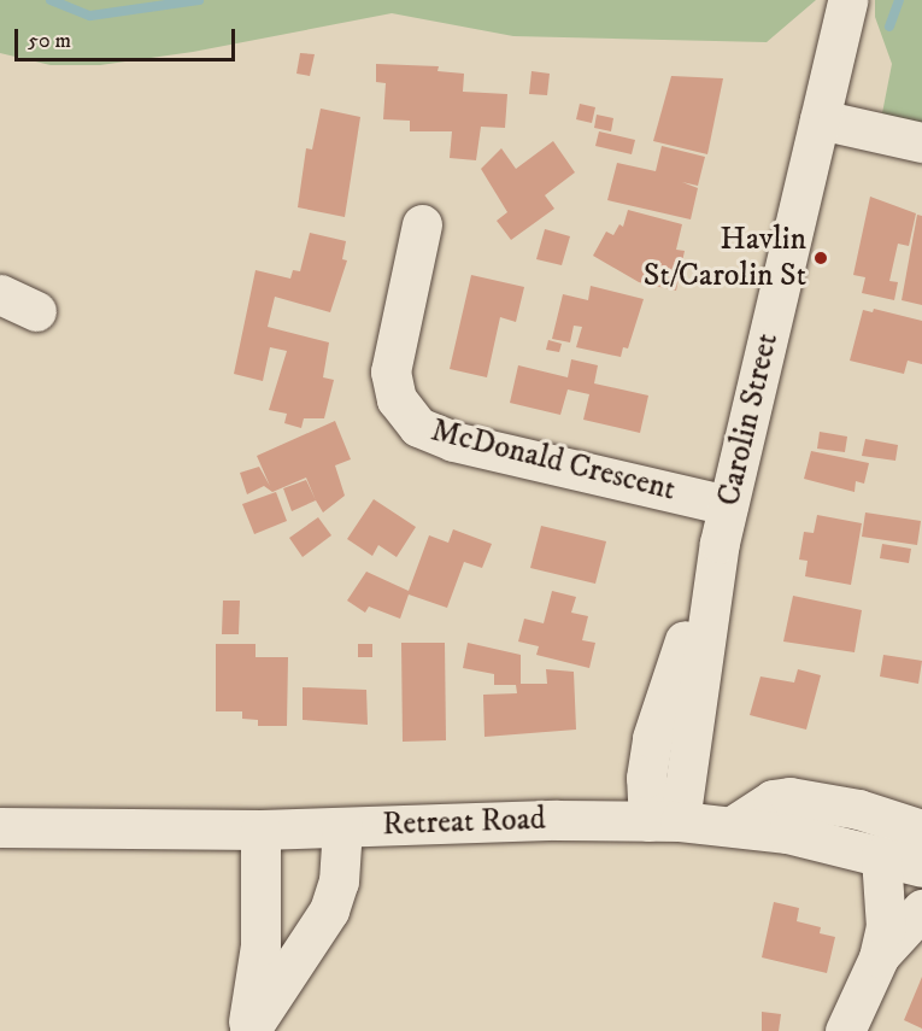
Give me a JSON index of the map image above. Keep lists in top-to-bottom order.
{
  "streets": {
    "street": ["Carolin Street", "McDonald Crescent", "Retreat Road"]
  },
  "crossings": [
    ["Carolin Street", "McDonald Crescent"],
    ["Carolin Street", "Retreat Road"]
  ],
  "places": ["Havlin St/Carolin St"],
  "scale_bar": "50 m"
}
